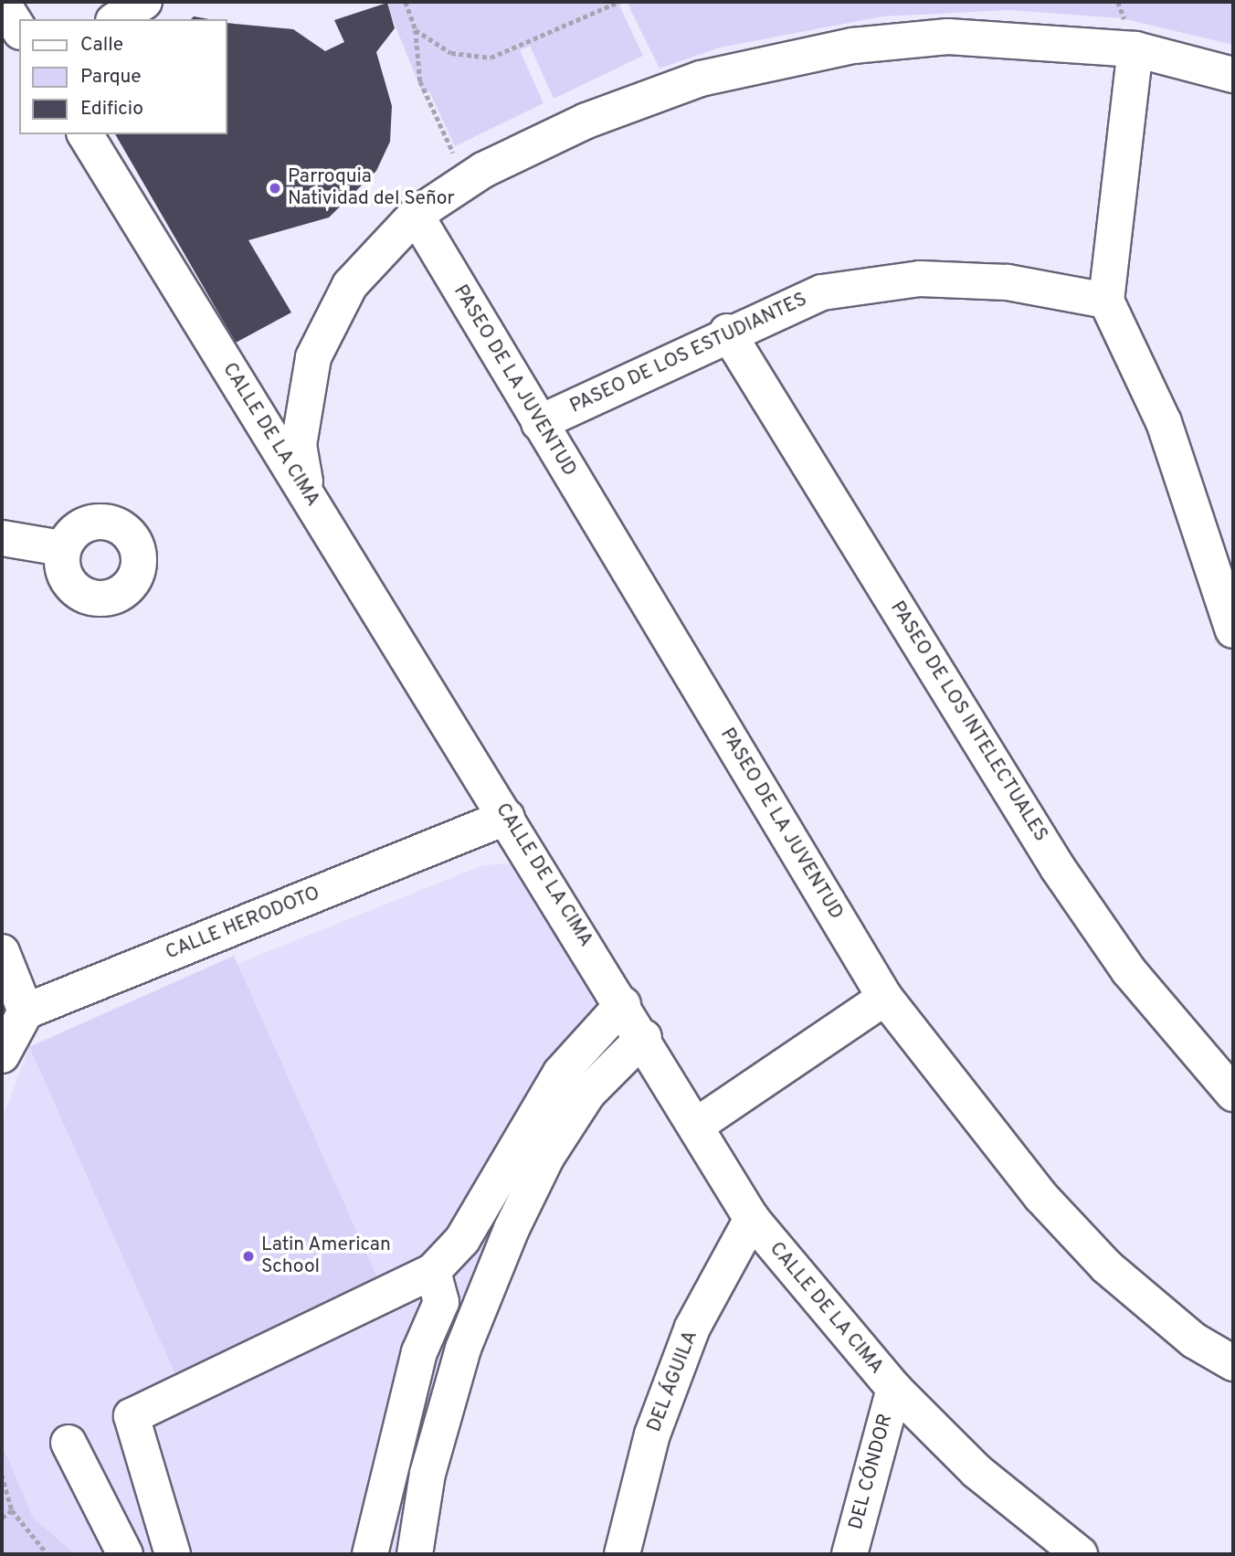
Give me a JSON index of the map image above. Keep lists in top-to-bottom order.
{
  "streets": {
    "street": [
      "PASEO DE LOS ESTUDIANTES",
      "PASEO DE LA JUVENTUD",
      "CALLE DE LA CIMA",
      "PASEO DE LOS INTELECTUALES",
      "CALLE HERODOTO",
      "DEL ÁGUILA",
      "DEL CÓNDOR"
    ]
  },
  "crossings": [
    ["PASEO DE LOS ESTUDIANTES", "PASEO DE LA JUVENTUD"],
    ["PASEO DE LOS ESTUDIANTES", "PASEO DE LOS INTELECTUALES"],
    ["CALLE DE LA CIMA", "CALLE HERODOTO"],
    ["CALLE DE LA CIMA", "DEL ÁGUILA"],
    ["CALLE DE LA CIMA", "DEL CÓNDOR"]
  ],
  "places": ["Parroquia Natividad del Señor", "Latin American School"],
  "legend": ["Calle", "Parque", "Edificio"]
}
